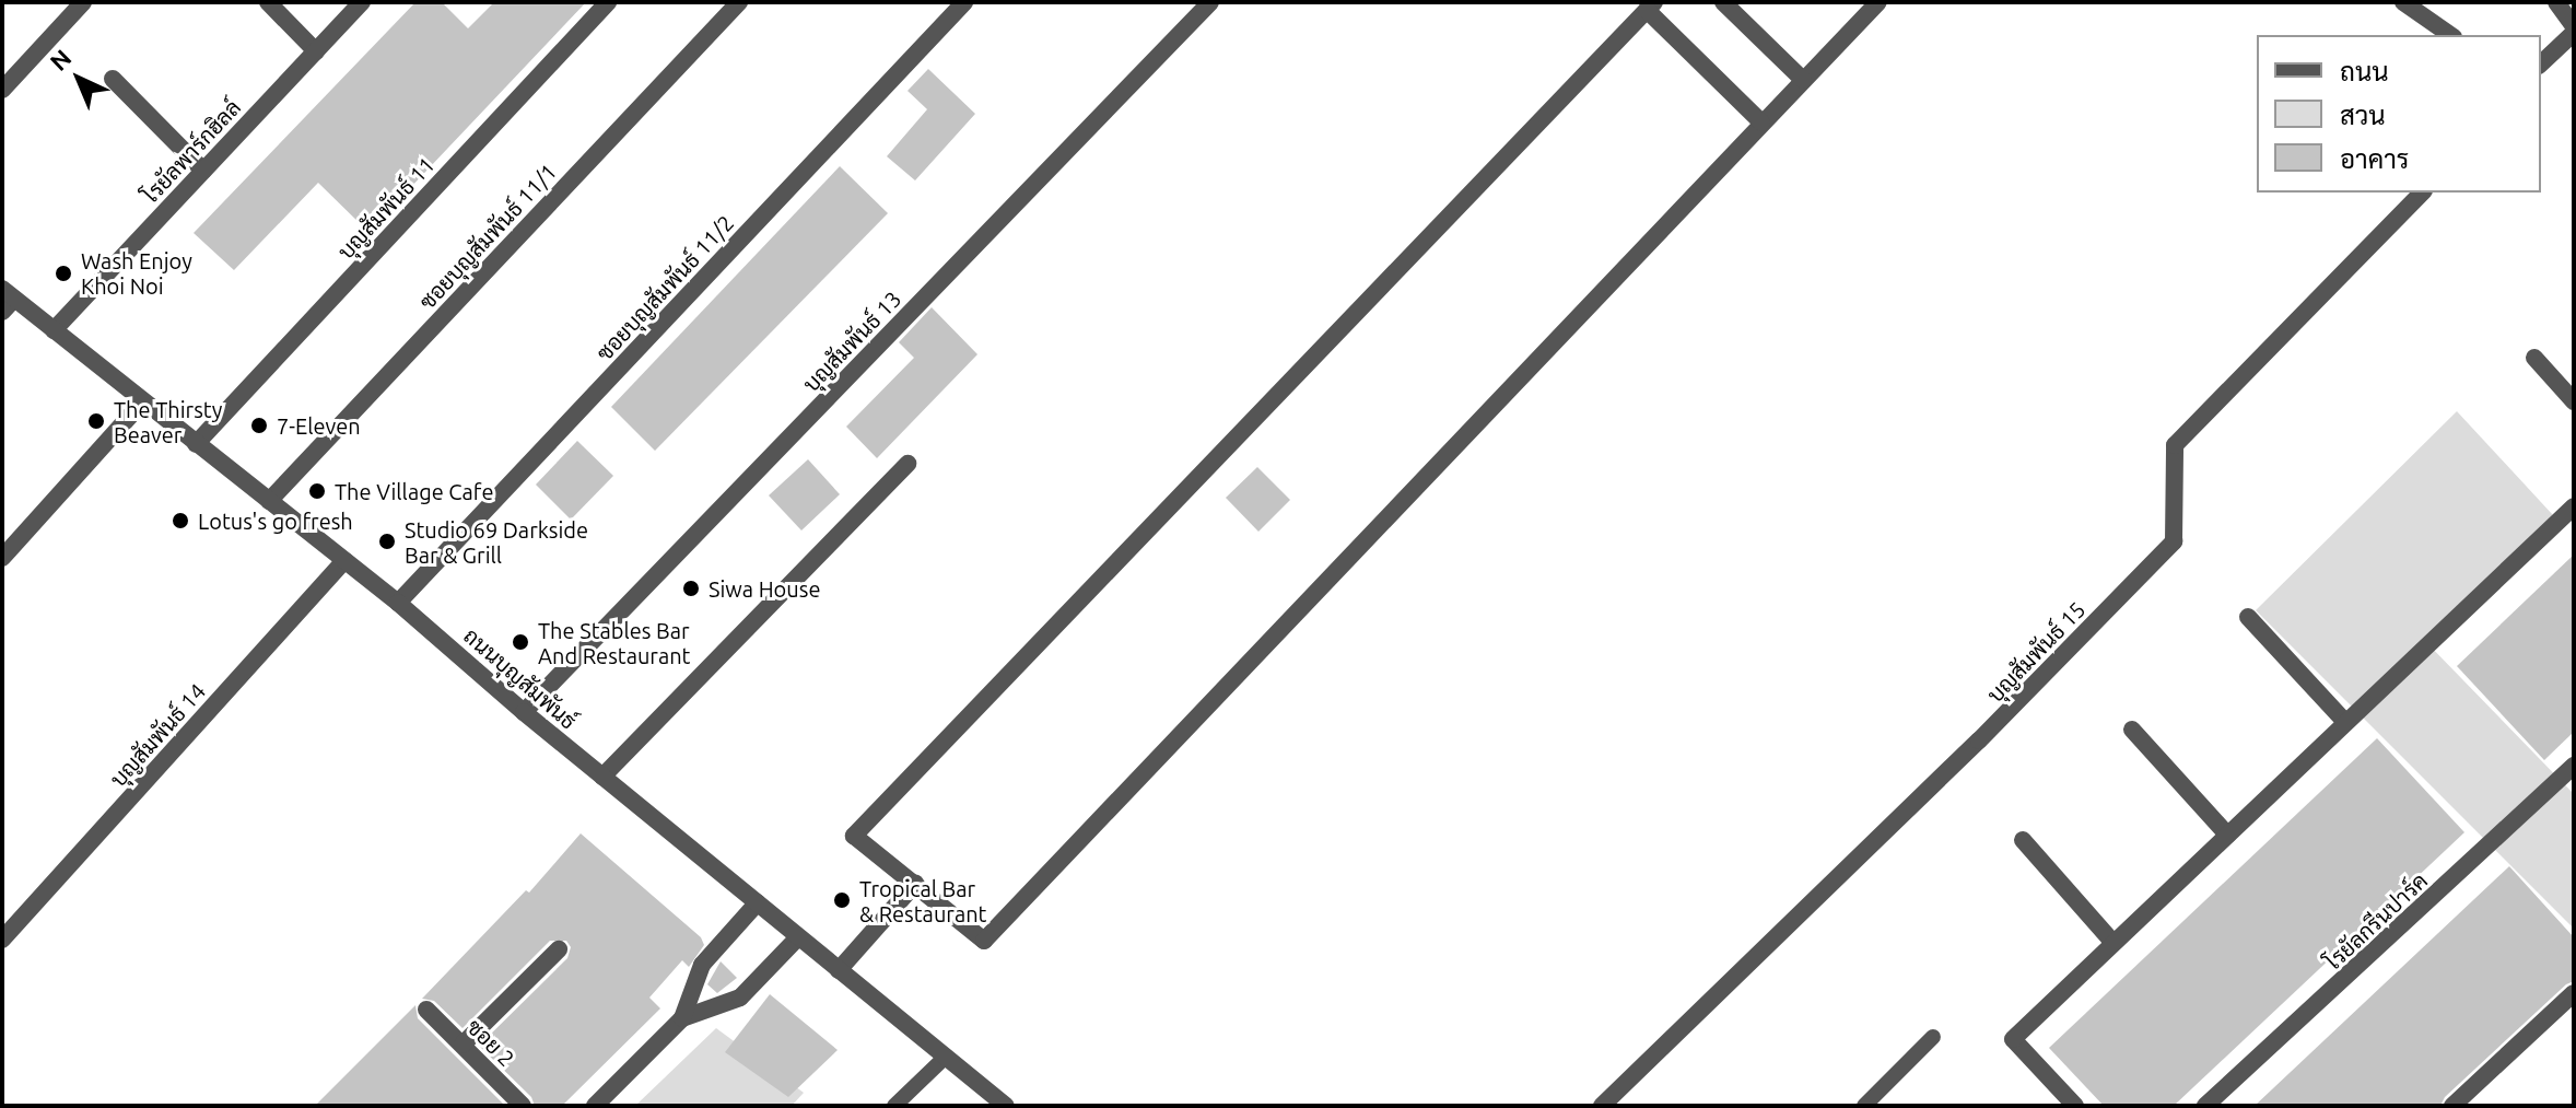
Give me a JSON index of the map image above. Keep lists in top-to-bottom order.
{
  "streets": {
    "street": [
      "โรยัลพาร์กฮิลล์",
      "บุญสัมพันธ์ 11",
      "ซอยบุญสัมพันธ์ 11/1",
      "ซอยบุญสัมพันธ์ 11/2",
      "บุญสัมพันธ์ 13",
      "บุญสัมพันธ์ 15",
      "ถนนบุญสัมพันธ์",
      "บุญสัมพันธ์ 14",
      "โรยัลกรีนปาร์ค",
      "ซอย 2"
    ]
  },
  "crossings": [
    ["โรยัลพาร์กฮิลล์", "ถนนบุญสัมพันธ์"],
    ["บุญสัมพันธ์ 11", "ถนนบุญสัมพันธ์"],
    ["ซอยบุญสัมพันธ์ 11/1", "ถนนบุญสัมพันธ์"],
    ["ซอยบุญสัมพันธ์ 11/2", "ถนนบุญสัมพันธ์"],
    ["บุญสัมพันธ์ 13", "ถนนบุญสัมพันธ์"],
    ["ถนนบุญสัมพันธ์", "บุญสัมพันธ์ 14"]
  ],
  "places": [
    "Wash Enjoy Khoi Noi",
    "The Thirsty Beaver",
    "7-Eleven",
    "The Village Cafe",
    "Lotus's go fresh",
    "Studio 69 Darkside Bar & Grill",
    "Siwa House",
    "The Stables Bar And Restaurant",
    "Tropical Bar & Restaurant"
  ],
  "legend": ["ถนน", "สวน", "อาคาร"],
  "north": "top left"
}
